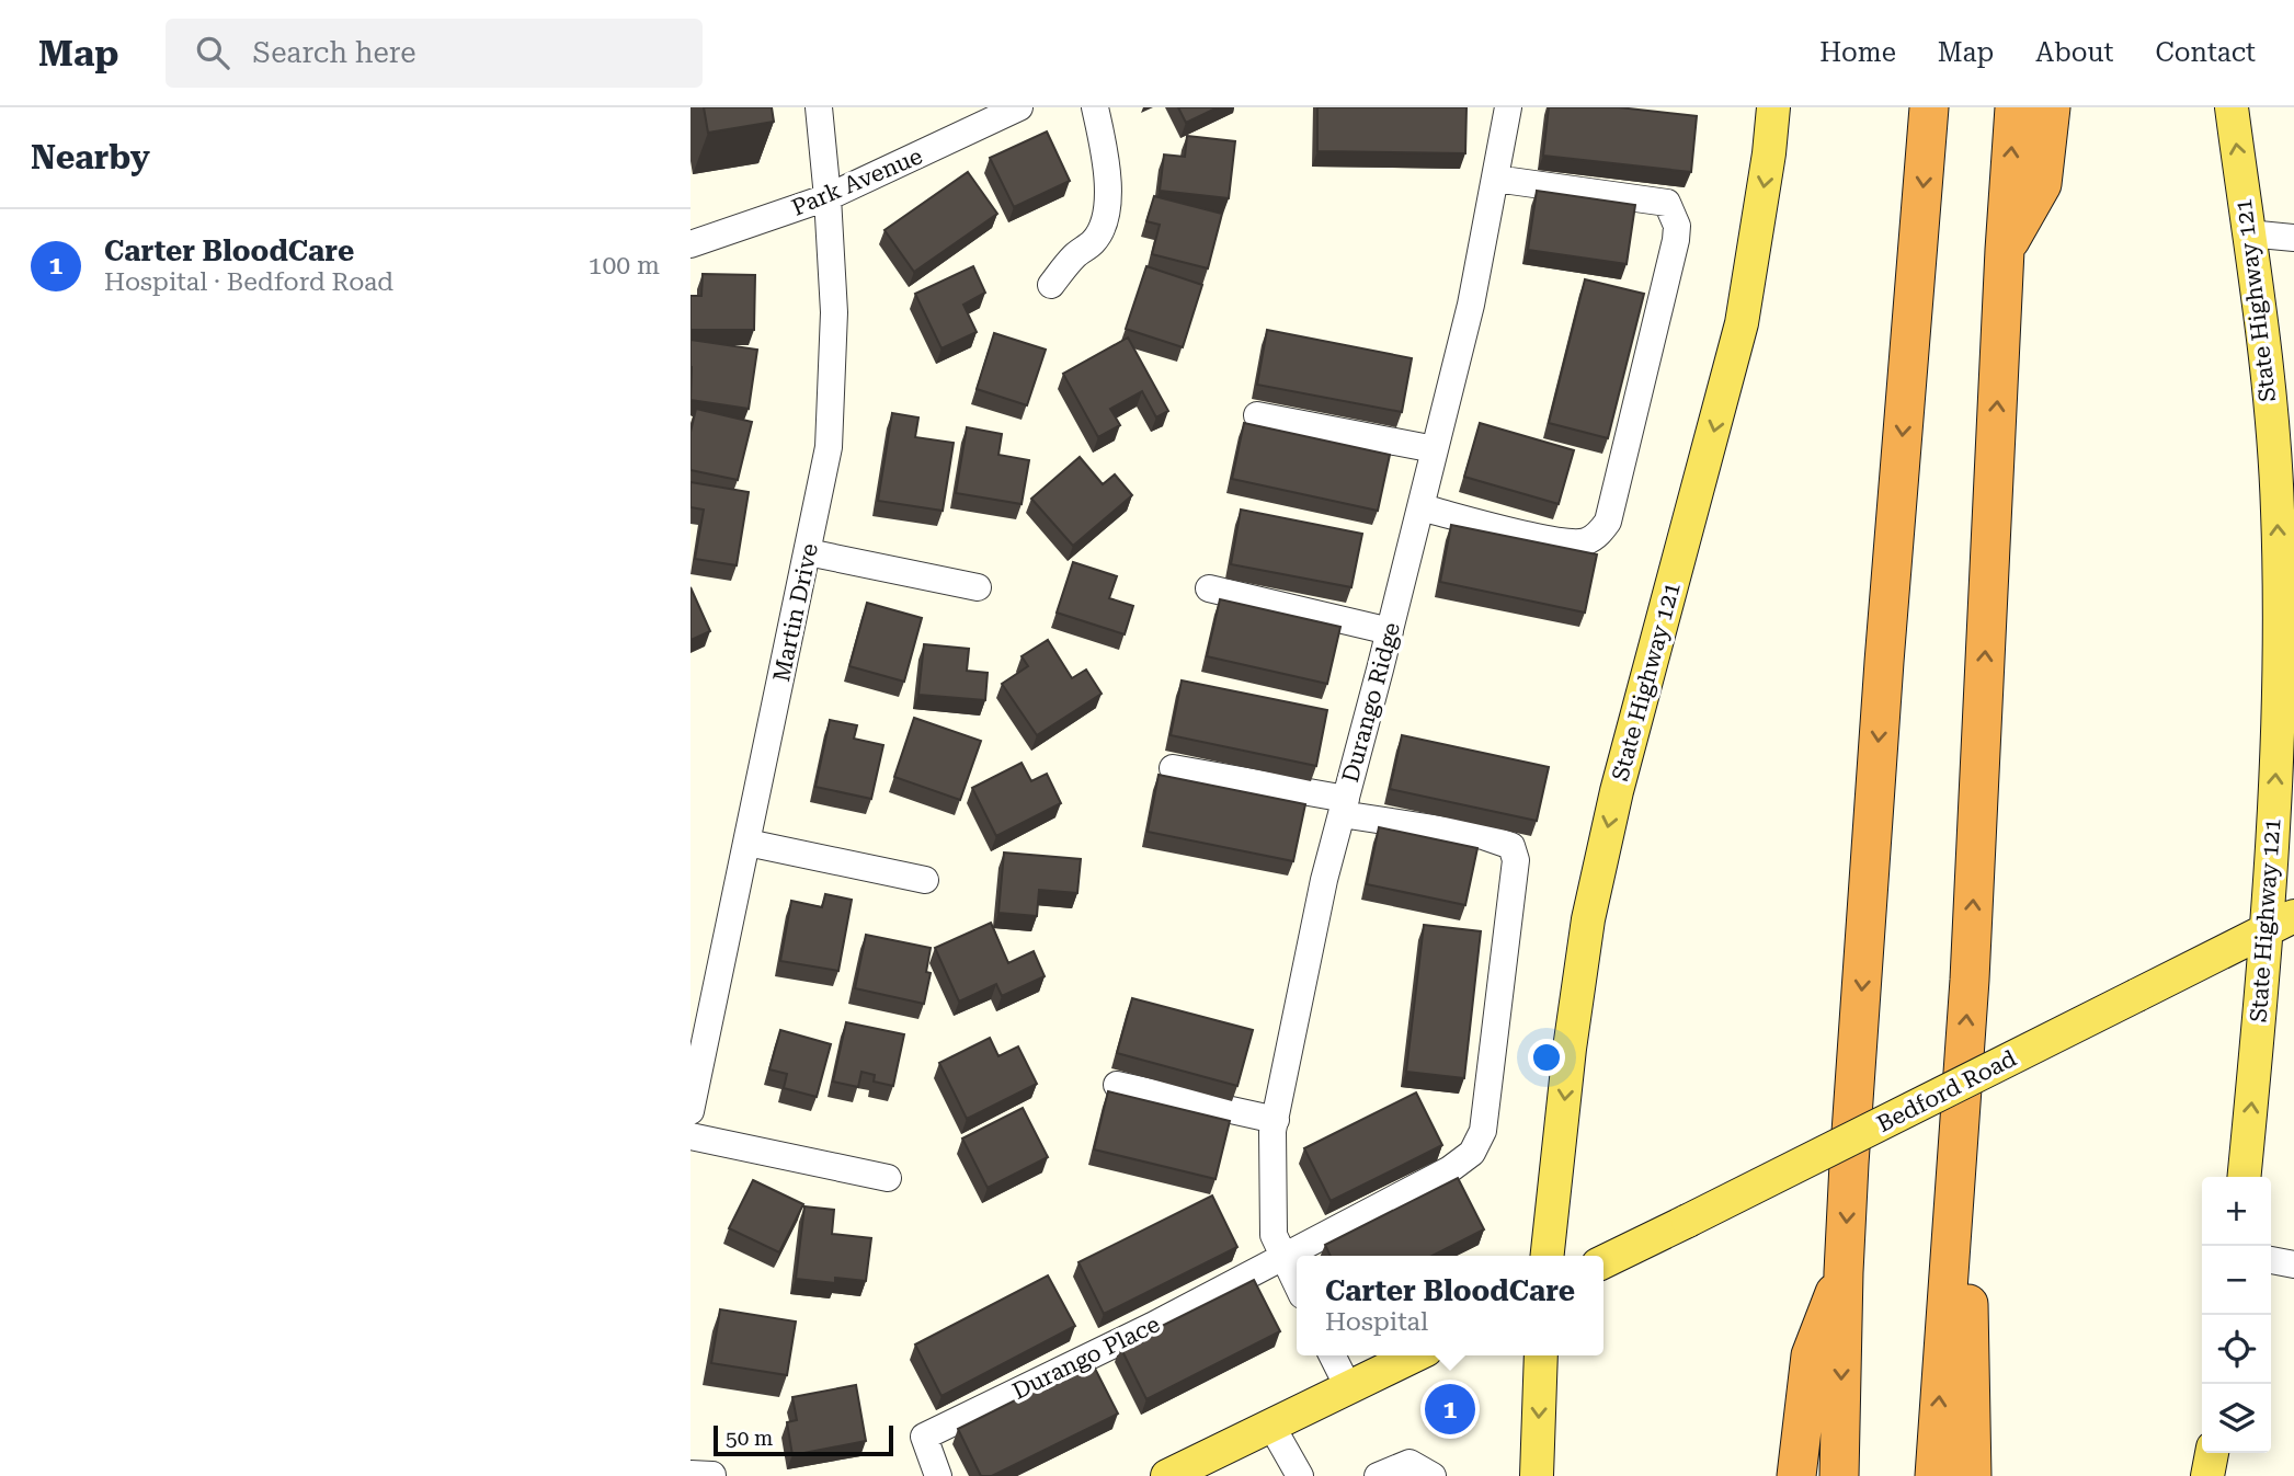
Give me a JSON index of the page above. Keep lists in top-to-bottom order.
{
  "streets": {
    "main road": ["State Highway 121", "Bedford Road"],
    "street": [
      "Park Avenue",
      "Martin Drive",
      "Durango Ridge",
      "Durango Place"
    ]
  },
  "crossings": [
    ["Park Avenue", "Martin Drive"],
    ["State Highway 121", "Bedford Road"],
    ["Durango Ridge", "Durango Place"]
  ],
  "scale_bar": "50 m",
  "page": {
    "header": "Map",
    "search": "Search here",
    "nav": [
      "Home",
      "Map",
      "About",
      "Contact"
    ],
    "heading": "Nearby",
    "list": [
      {
        "mark": "1",
        "name": "Carter BloodCare",
        "note": "Hospital · Bedford Road",
        "value": "100 m"
      }
    ],
    "map_buttons": ["+", "−"],
    "popup": ["Carter BloodCare", "Hospital"],
    "pins": "1",
    "scale": "50 m"
  }
}
